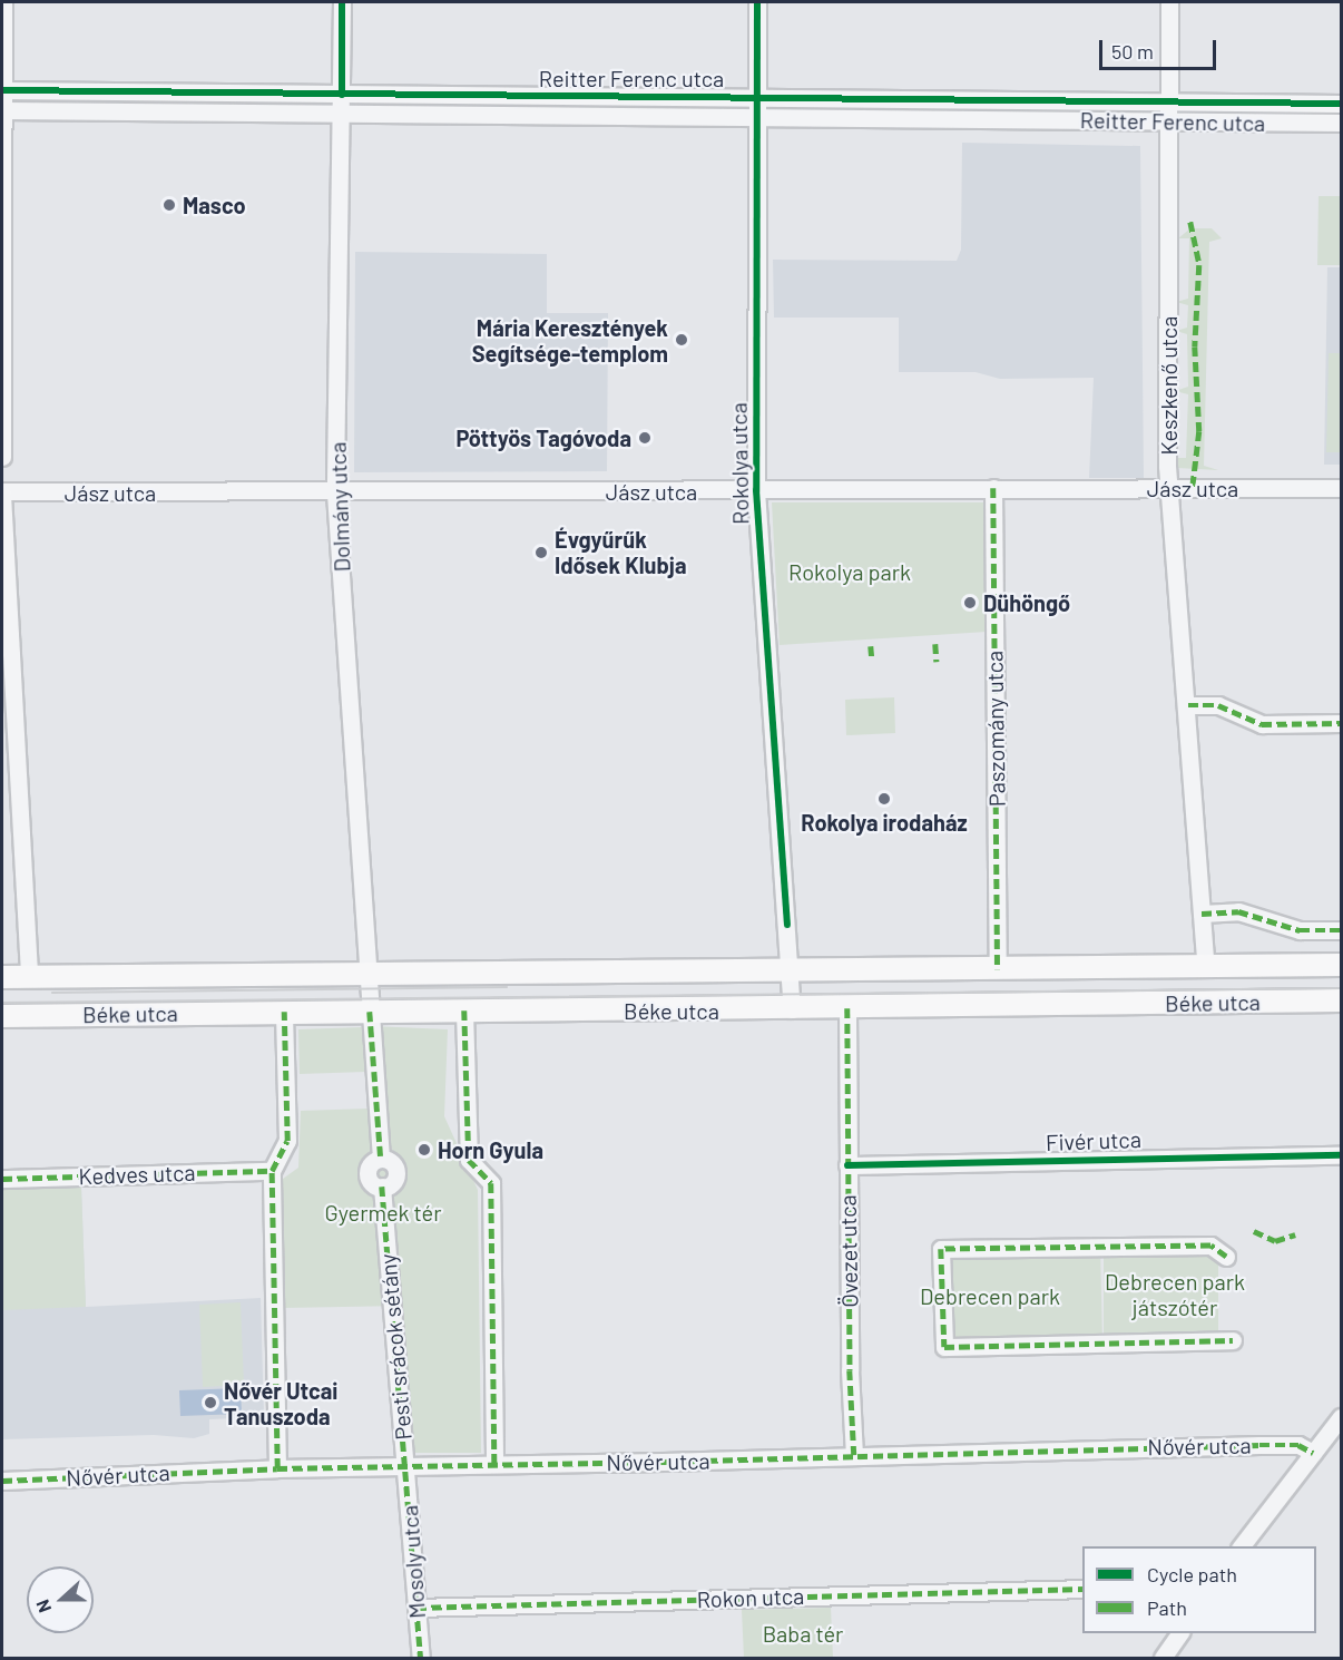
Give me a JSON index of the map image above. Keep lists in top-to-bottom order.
{
  "streets": {
    "main road": ["Béke utca"],
    "street": [
      "Reitter Ferenc utca",
      "Keszkenő utca",
      "Rokolya utca",
      "Jász utca",
      "Dolmány utca",
      "Paszomány utca",
      "Fivér utca",
      "Kedves utca",
      "Övezet utca",
      "Pesti srácok sétány",
      "Nővér utca",
      "Mosoly utca",
      "Rokon utca"
    ]
  },
  "crossings": [
    ["Reitter Ferenc utca", "Keszkenő utca"],
    ["Reitter Ferenc utca", "Rokolya utca"],
    ["Reitter Ferenc utca", "Dolmány utca"],
    ["Keszkenő utca", "Jász utca"],
    ["Keszkenő utca", "Béke utca"],
    ["Rokolya utca", "Jász utca"],
    ["Rokolya utca", "Béke utca"],
    ["Jász utca", "Dolmány utca"],
    ["Jász utca", "Paszomány utca"],
    ["Dolmány utca", "Béke utca"],
    ["Dolmány utca", "Pesti srácok sétány"],
    ["Paszomány utca", "Béke utca"],
    ["Béke utca", "Övezet utca"],
    ["Béke utca", "Pesti srácok sétány"],
    ["Fivér utca", "Övezet utca"],
    ["Övezet utca", "Nővér utca"],
    ["Pesti srácok sétány", "Nővér utca"],
    ["Pesti srácok sétány", "Mosoly utca"],
    ["Nővér utca", "Mosoly utca"],
    ["Mosoly utca", "Rokon utca"]
  ],
  "parks": [
    "Rokolya park",
    "Gyermek tér",
    "Debrecen park játszótér",
    "Debrecen park",
    "Baba tér"
  ],
  "places": [
    "Masco",
    "Mária Keresztények Segítsége-templom",
    "Pöttyös Tagóvoda",
    "Évgyűrűk Idősek Klubja",
    "Dühöngő",
    "Rokolya irodaház",
    "Horn Gyula",
    "Nővér Utcai Tanuszoda"
  ],
  "legend": ["Cycle path", "Path"],
  "scale_bar": "50 m",
  "north": "left"
}
